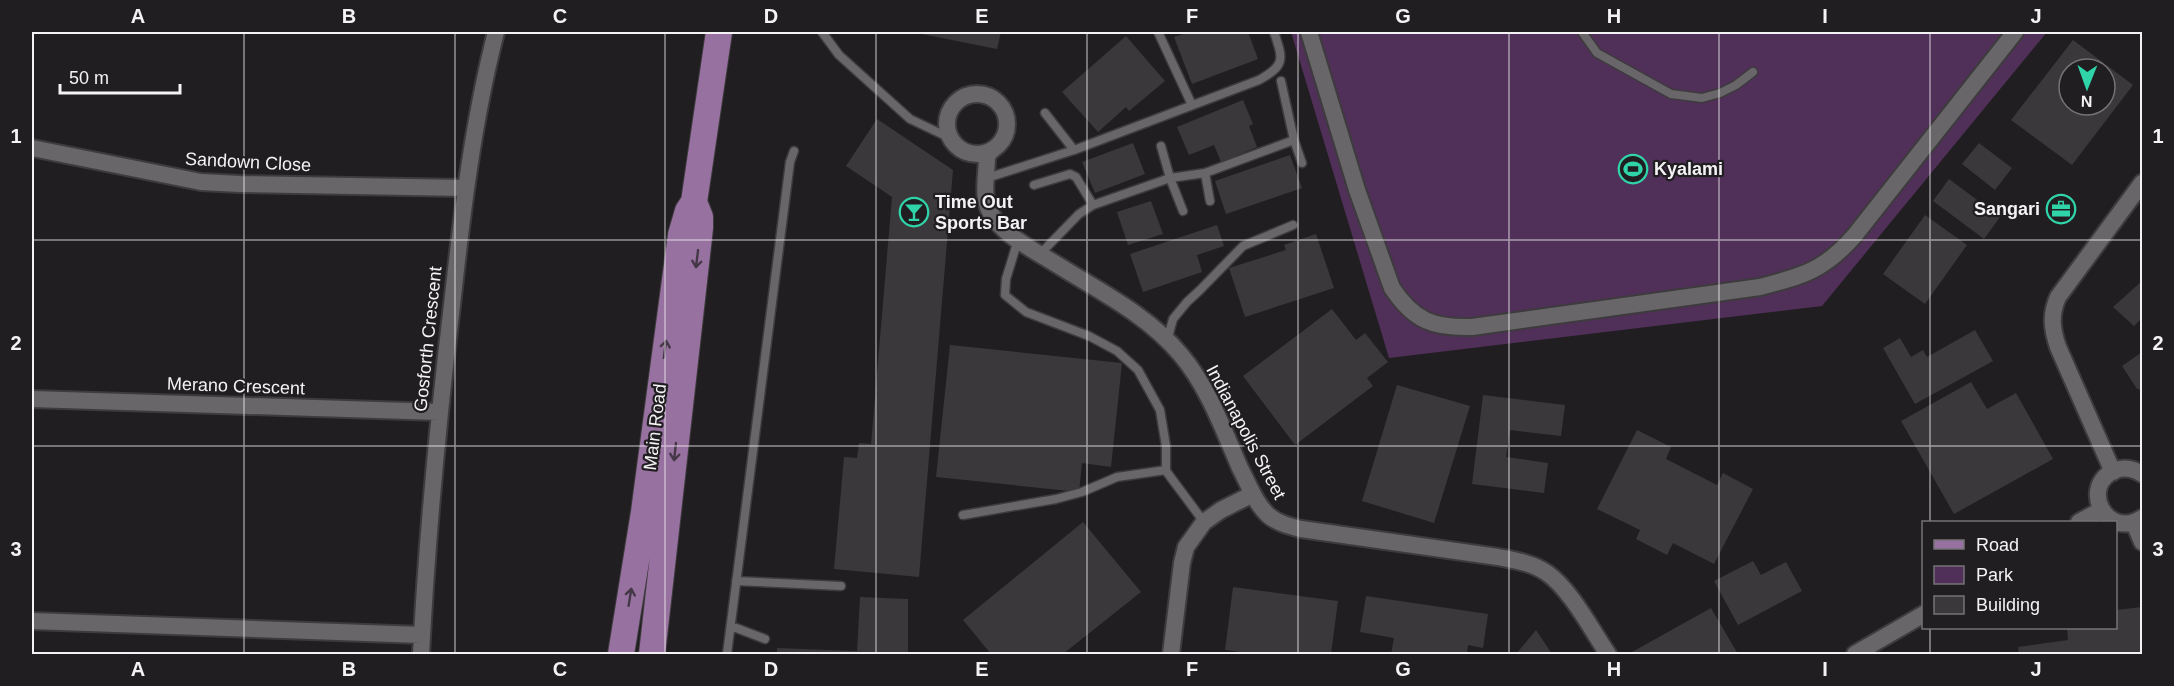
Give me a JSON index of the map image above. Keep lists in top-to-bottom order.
{
  "streets": {
    "main road": ["Main Road"],
    "street": [
      "Sandown Close",
      "Gosforth Crescent",
      "Merano Crescent",
      "Indianapolis Street"
    ]
  },
  "crossings": [
    ["Sandown Close", "Gosforth Crescent"],
    ["Gosforth Crescent", "Merano Crescent"]
  ],
  "places": {
    "sports": ["Kyalami"],
    "office": ["Sangari"],
    "bar": ["Time Out Sports Bar"]
  },
  "legend": ["Road", "Park", "Building"],
  "scale_bar": "50 m",
  "north": "bottom",
  "grid": {
    "columns": [
      "A",
      "B",
      "C",
      "D",
      "E",
      "F",
      "G",
      "H",
      "I",
      "J"
    ],
    "rows": ["1", "2", "3"]
  }
}
